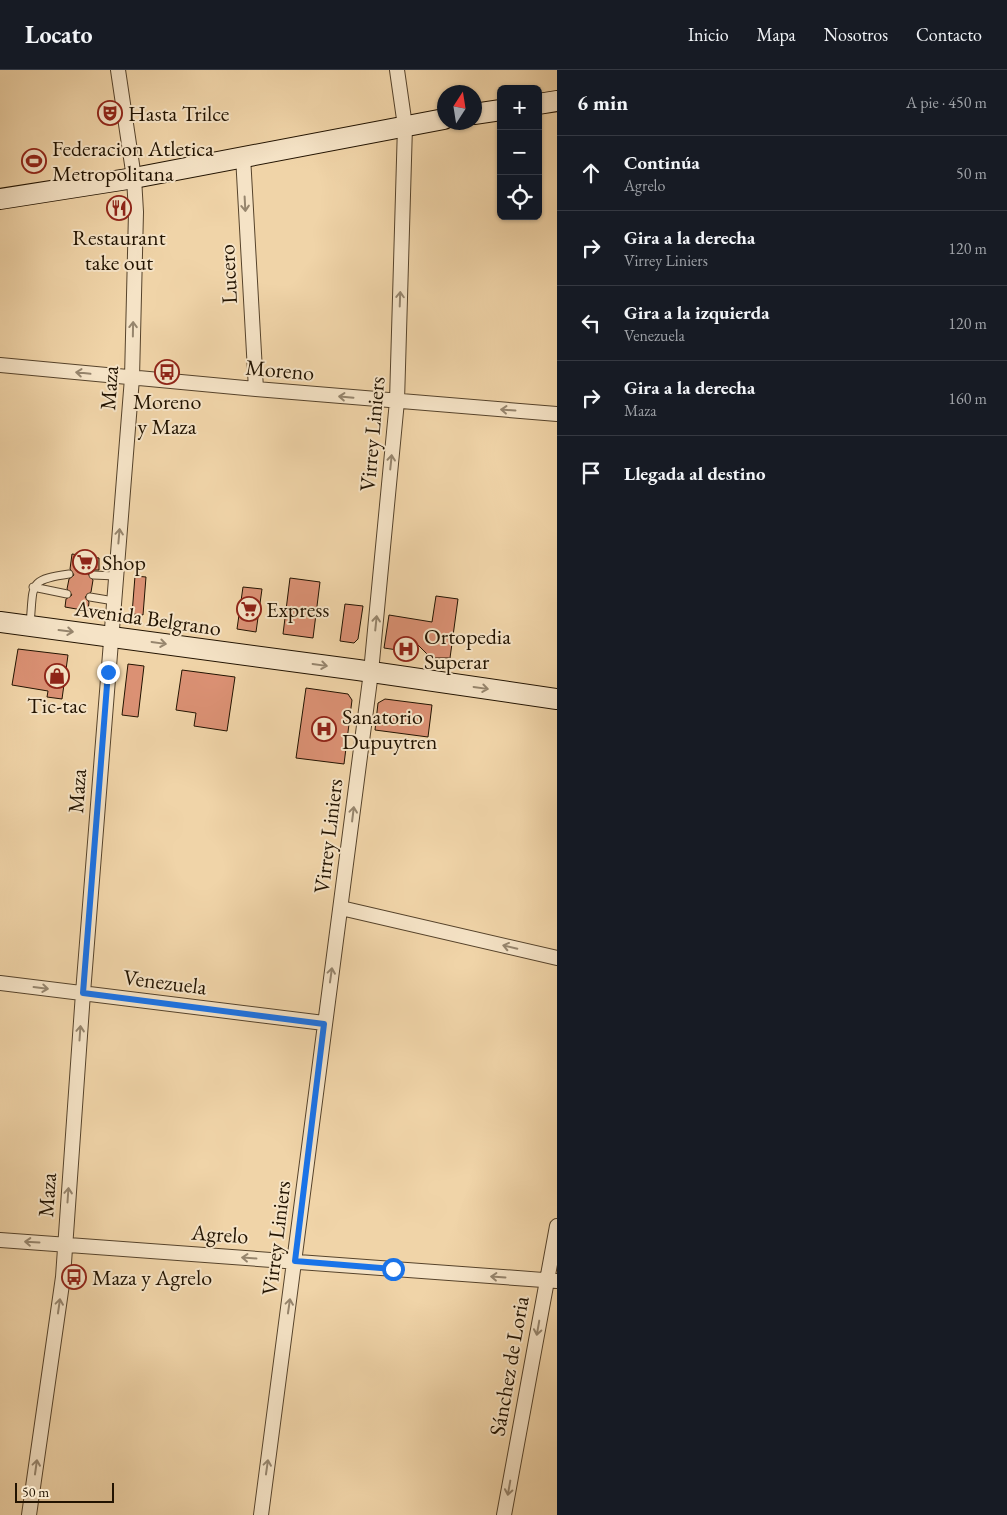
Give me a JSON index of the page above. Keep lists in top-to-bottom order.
{
  "streets": {
    "main road": ["Avenida Belgrano"],
    "street": [
      "Lucero",
      "Moreno",
      "Maza",
      "Virrey Liniers",
      "Venezuela",
      "Agrelo",
      "Sánchez de Loria"
    ]
  },
  "crossings": [
    ["Lucero", "Moreno"],
    ["Moreno", "Maza"],
    ["Moreno", "Virrey Liniers"],
    ["Maza", "Avenida Belgrano"],
    ["Maza", "Venezuela"],
    ["Maza", "Agrelo"],
    ["Virrey Liniers", "Avenida Belgrano"],
    ["Virrey Liniers", "Venezuela"],
    ["Virrey Liniers", "Agrelo"],
    ["Agrelo", "Sánchez de Loria"]
  ],
  "one_way": [
    "Lucero",
    "Moreno",
    "Maza",
    "Virrey Liniers",
    "Avenida Belgrano",
    "Agrelo",
    "Sánchez de Loria"
  ],
  "places": {
    "theatre": ["Hasta Trilce"],
    "sports": ["Federacion Atletica Metropolitana"],
    "restaurant": ["Restaurant take out"],
    "bus stop": ["Moreno y Maza", "Maza y Agrelo"],
    "supermarket": ["Shop", "Express"],
    "hospital": ["Ortopedia Superar", "Sanatorio Dupuytren"],
    "shop": ["Tic-tac"]
  },
  "scale_bar": "50 m",
  "north": "top",
  "page": {
    "header": "Locato",
    "nav": [
      "Inicio",
      "Mapa",
      "Nosotros",
      "Contacto"
    ],
    "heading": ["6 min", "A pie · 450 m"],
    "map_buttons": ["+", "−"],
    "list": [
      ["Continúa", "Agrelo", "50 m"],
      ["Gira a la derecha", "Virrey Liniers", "120 m"],
      ["Gira a la izquierda", "Venezuela", "120 m"],
      ["Gira a la derecha", "Maza", "160 m"],
      "Llegada al destino"
    ],
    "scale": "50 m"
  }
}
